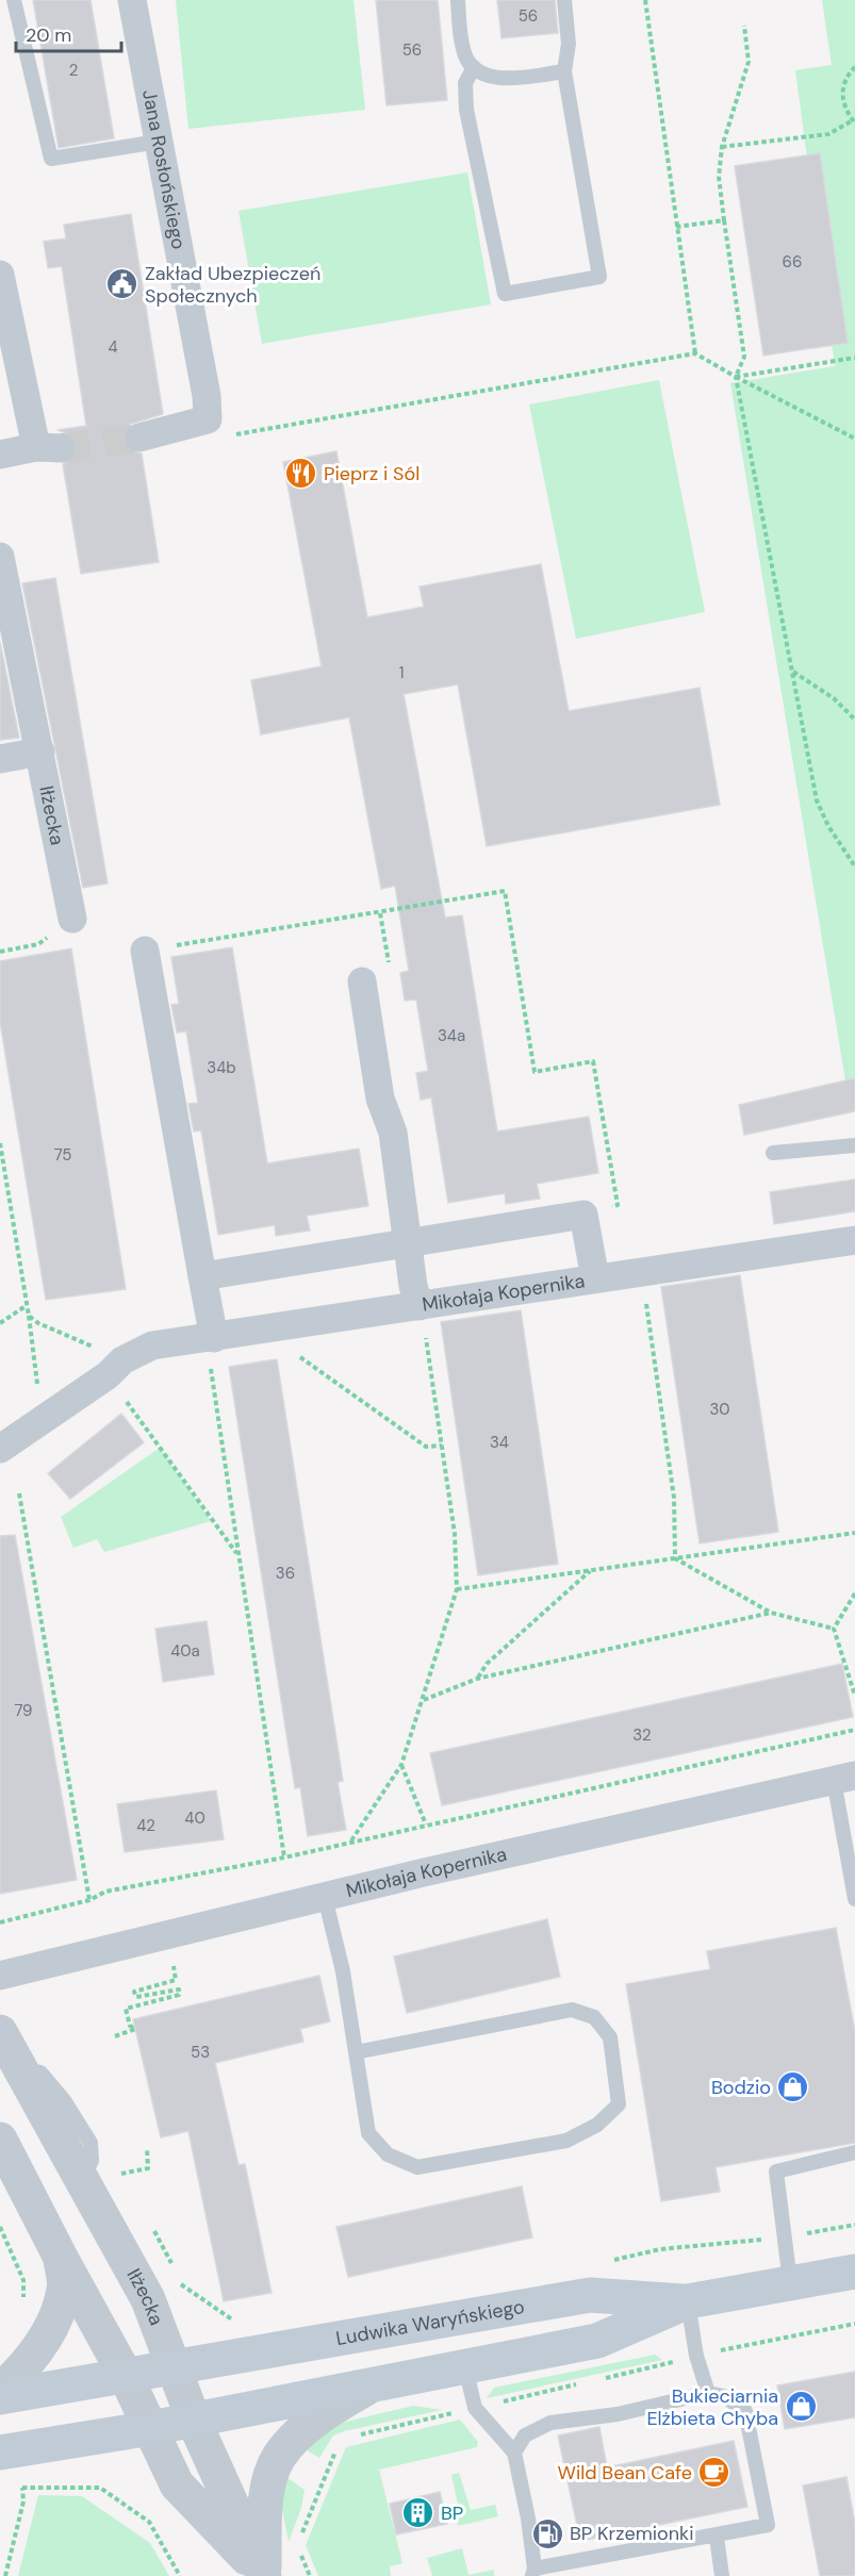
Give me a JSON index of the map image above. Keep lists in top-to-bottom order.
{
  "streets": {
    "main road": ["Ludwika Waryńskiego"],
    "street": ["Jana Rosłońskiego", "Iłżecka", "Mikołaja Kopernika"]
  },
  "crossings": [
    ["Iłżecka", "Ludwika Waryńskiego"]
  ],
  "places": {
    "public building": ["Zakład Ubezpieczeń Społecznych"],
    "restaurant": ["Pieprz i Sól"],
    "shop": ["Bodzio", "Bukieciarnia Elżbieta Chyba"],
    "cafe": ["Wild Bean Cafe"],
    "building": ["BP"],
    "fuel station": ["BP Krzemionki"]
  },
  "house_numbers": [
    "56",
    "56",
    "2",
    "66",
    "4",
    "1",
    "34a",
    "34b",
    "75",
    "30",
    "34",
    "36",
    "40a",
    "79",
    "32",
    "40",
    "42",
    "53"
  ],
  "scale_bar": "20 m"
}
